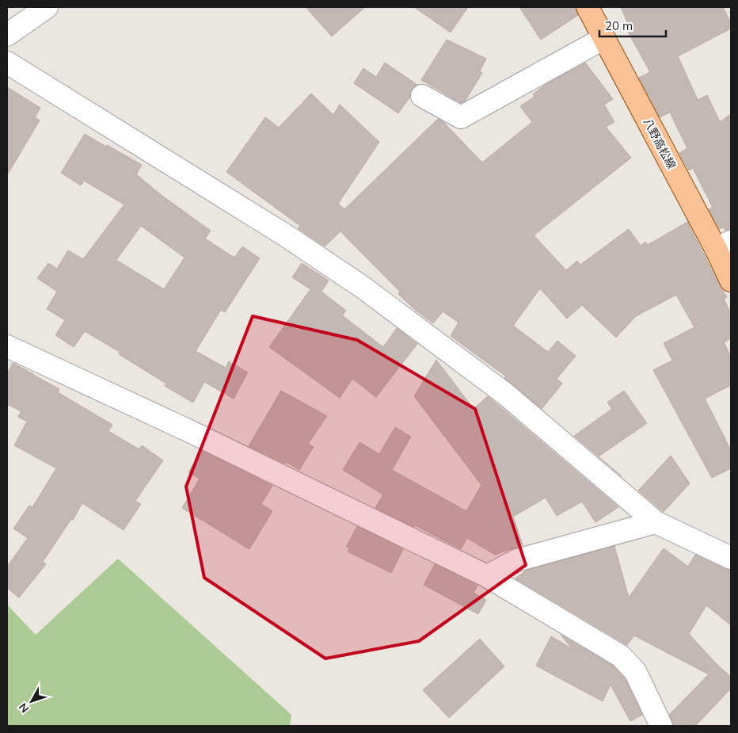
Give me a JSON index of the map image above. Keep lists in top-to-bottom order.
{
  "streets": {
    "main road": ["八野高松線"]
  },
  "scale_bar": "20 m",
  "north": "bottom left"
}
